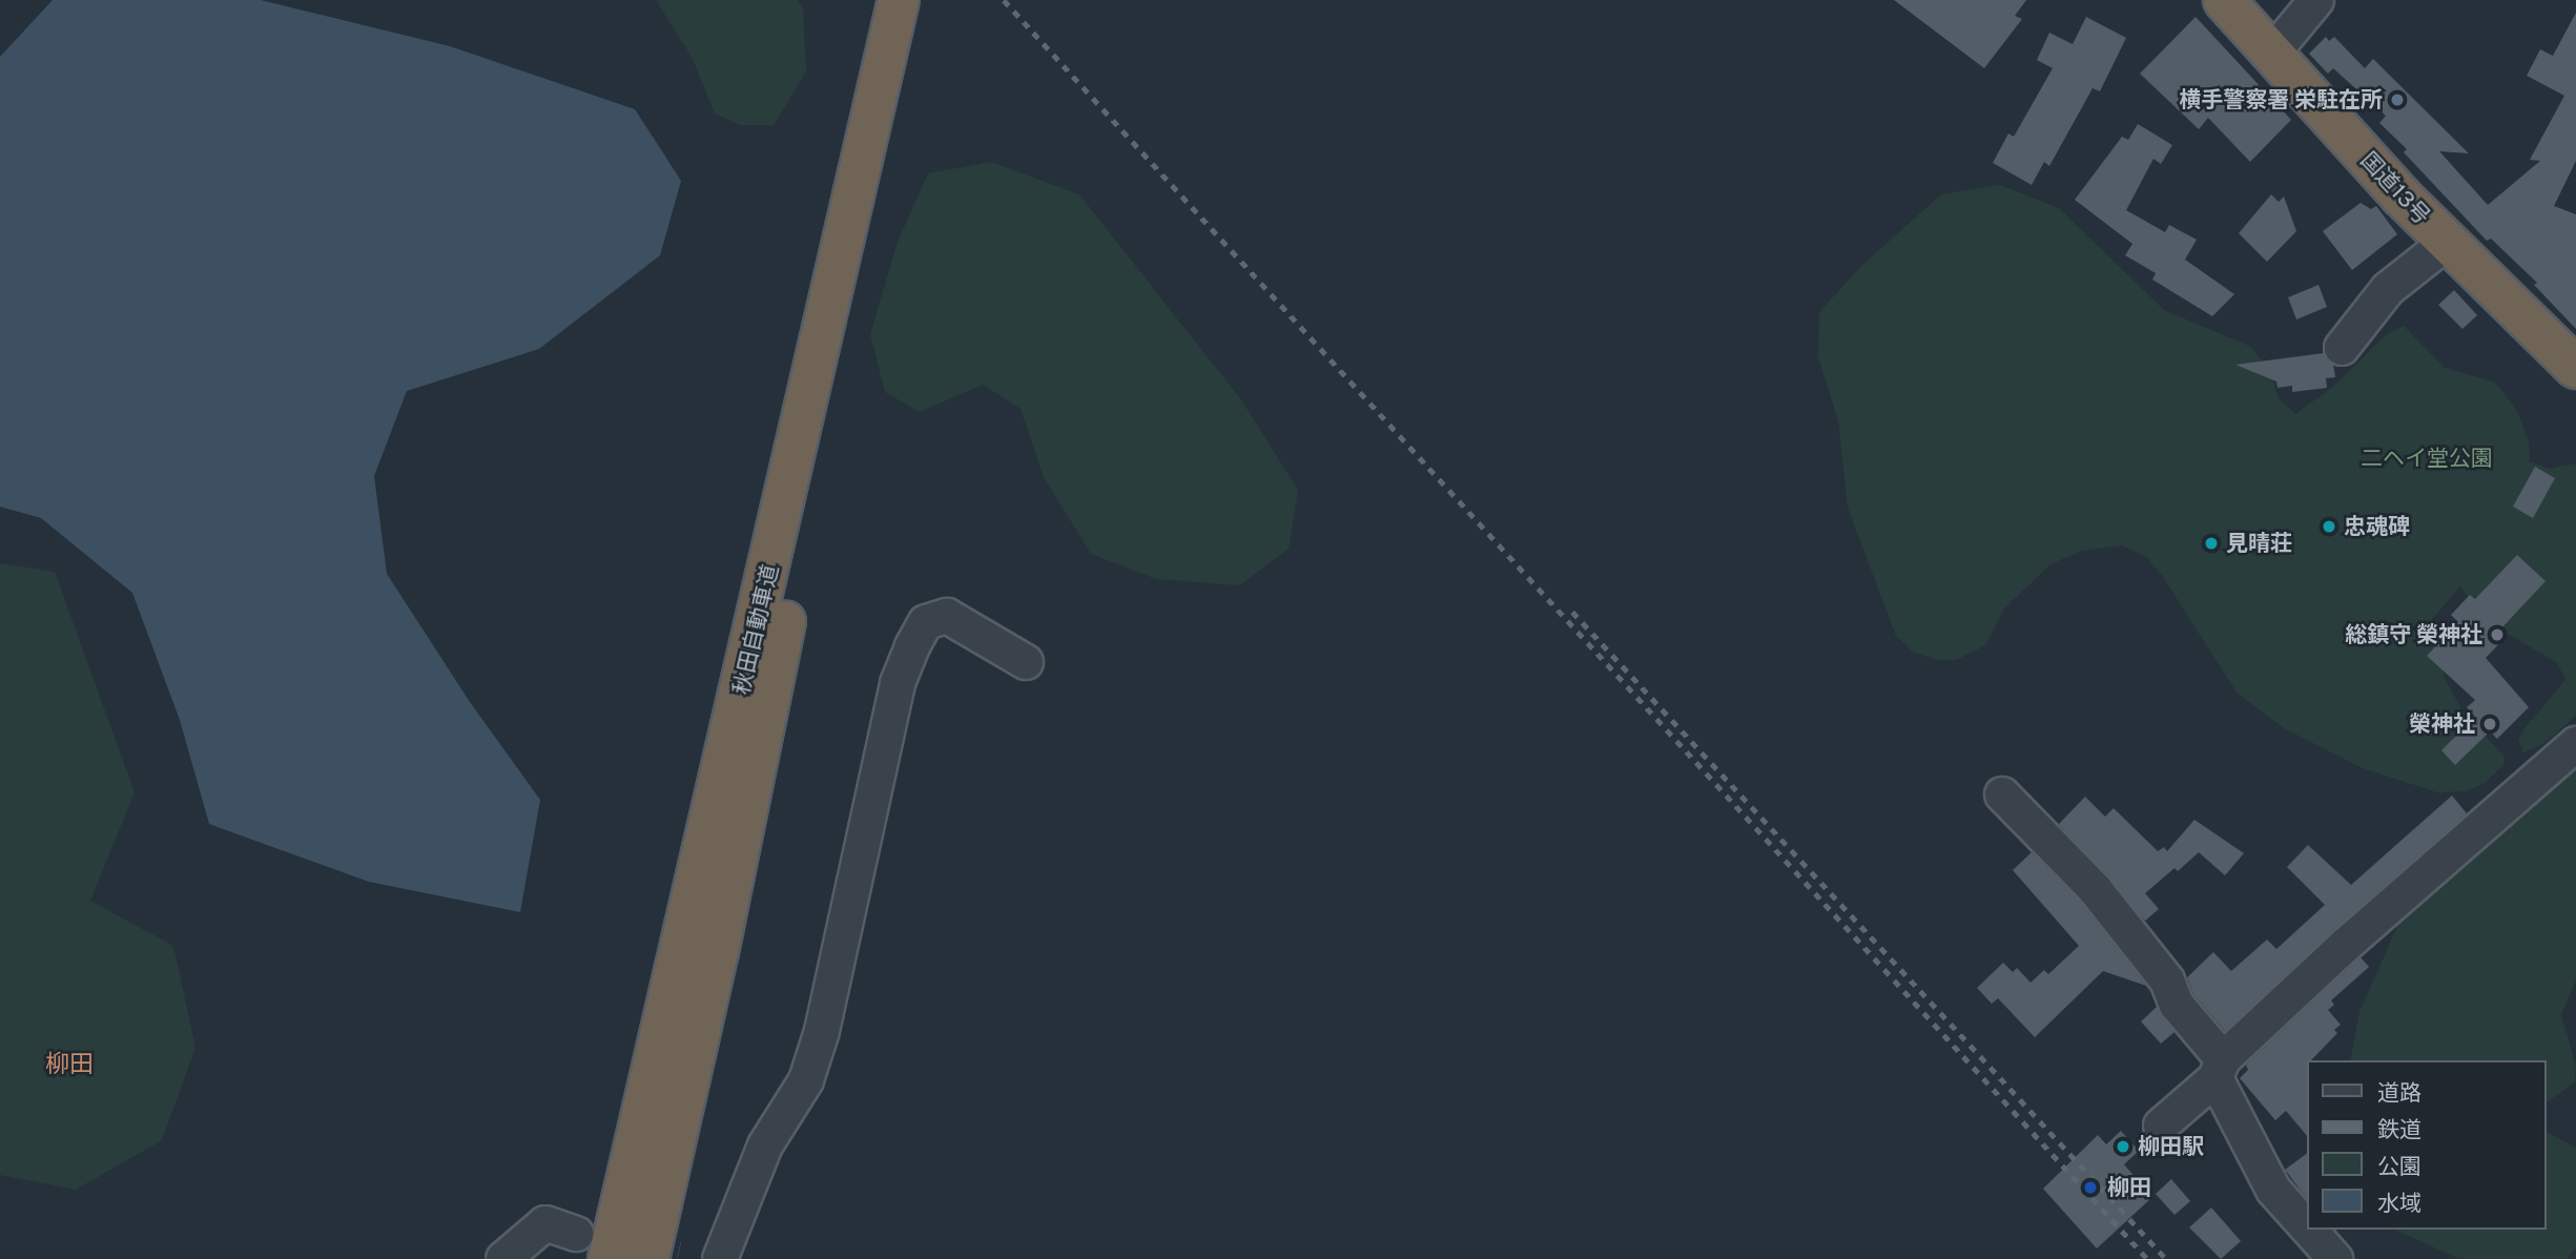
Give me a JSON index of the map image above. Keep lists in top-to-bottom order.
{
  "streets": {
    "highway": ["国道13号", "秋田自動車道"]
  },
  "districts": ["柳田"],
  "parks": ["二ヘイ堂公園"],
  "places": [
    "横手警察署 栄駐在所",
    "忠魂碑",
    "見晴荘",
    "総鎮守 榮神社",
    "榮神社",
    "柳田駅",
    "柳田"
  ],
  "legend": [
    "道路",
    "鉄道",
    "公園",
    "水域"
  ]
}
